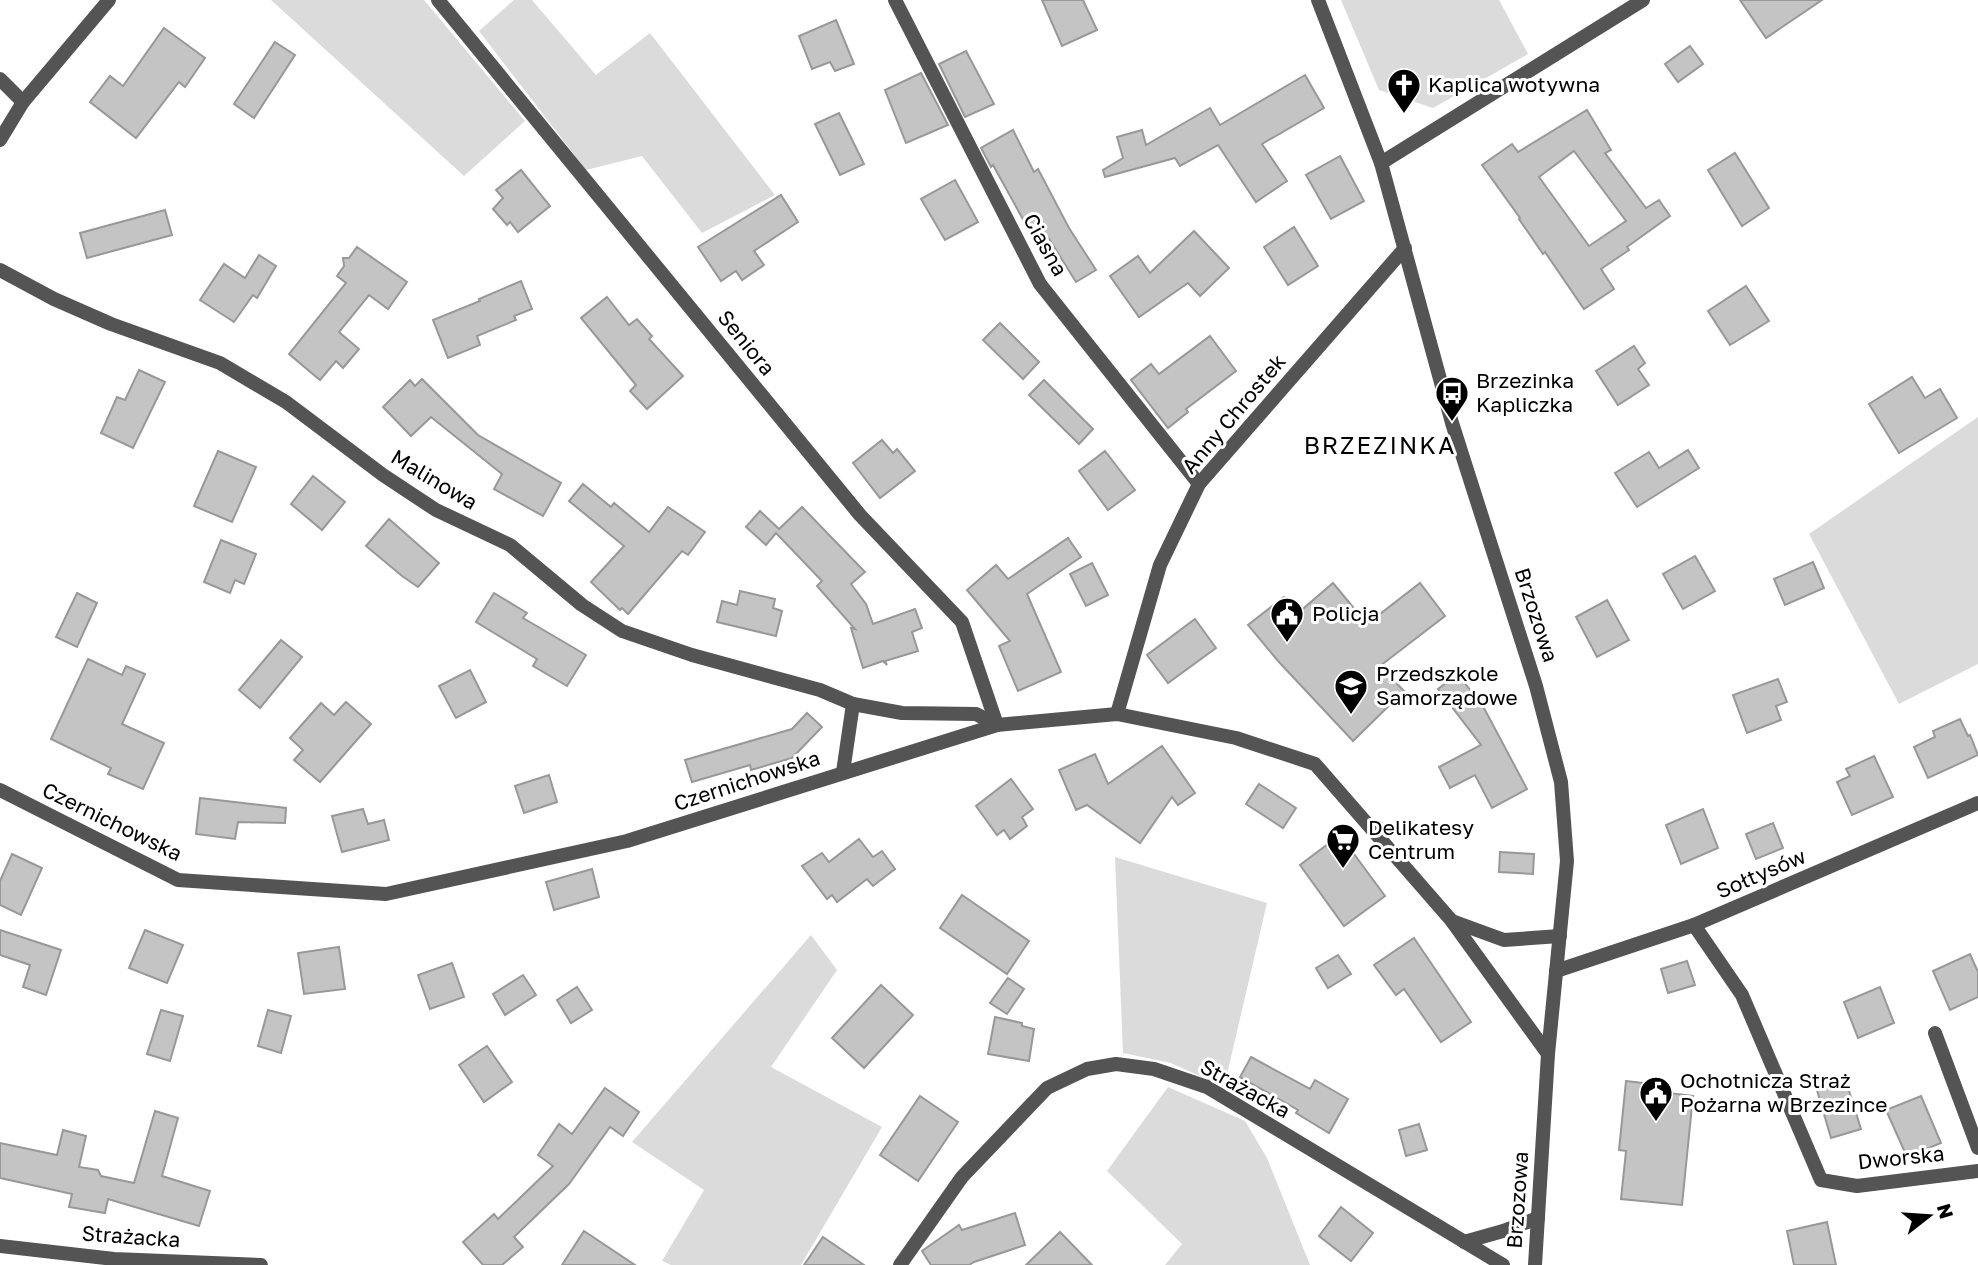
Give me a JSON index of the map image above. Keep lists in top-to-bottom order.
{
  "streets": {
    "street": [
      "Ciasna",
      "Seniora",
      "Anny Chrostek",
      "Malinowa",
      "Brzozowa",
      "Czernichowska",
      "Sołtysów",
      "Strażacka",
      "Dworska"
    ]
  },
  "crossings": [
    ["Ciasna", "Anny Chrostek"],
    ["Seniora", "Malinowa"],
    ["Seniora", "Czernichowska"],
    ["Anny Chrostek", "Brzozowa"],
    ["Anny Chrostek", "Czernichowska"],
    ["Malinowa", "Czernichowska"],
    ["Brzozowa", "Czernichowska"],
    ["Brzozowa", "Sołtysów"],
    ["Sołtysów", "Dworska"]
  ],
  "districts": ["BRZEZINKA"],
  "places": {
    "church": ["Kaplica wotywna"],
    "bus stop": ["Brzezinka Kapliczka"],
    "public building": ["Policja", "Ochotnicza Straż Pożarna w Brzezince"],
    "school or university": ["Przedszkole Samorządowe"],
    "supermarket": ["Delikatesy Centrum"]
  },
  "north": "right"
}
